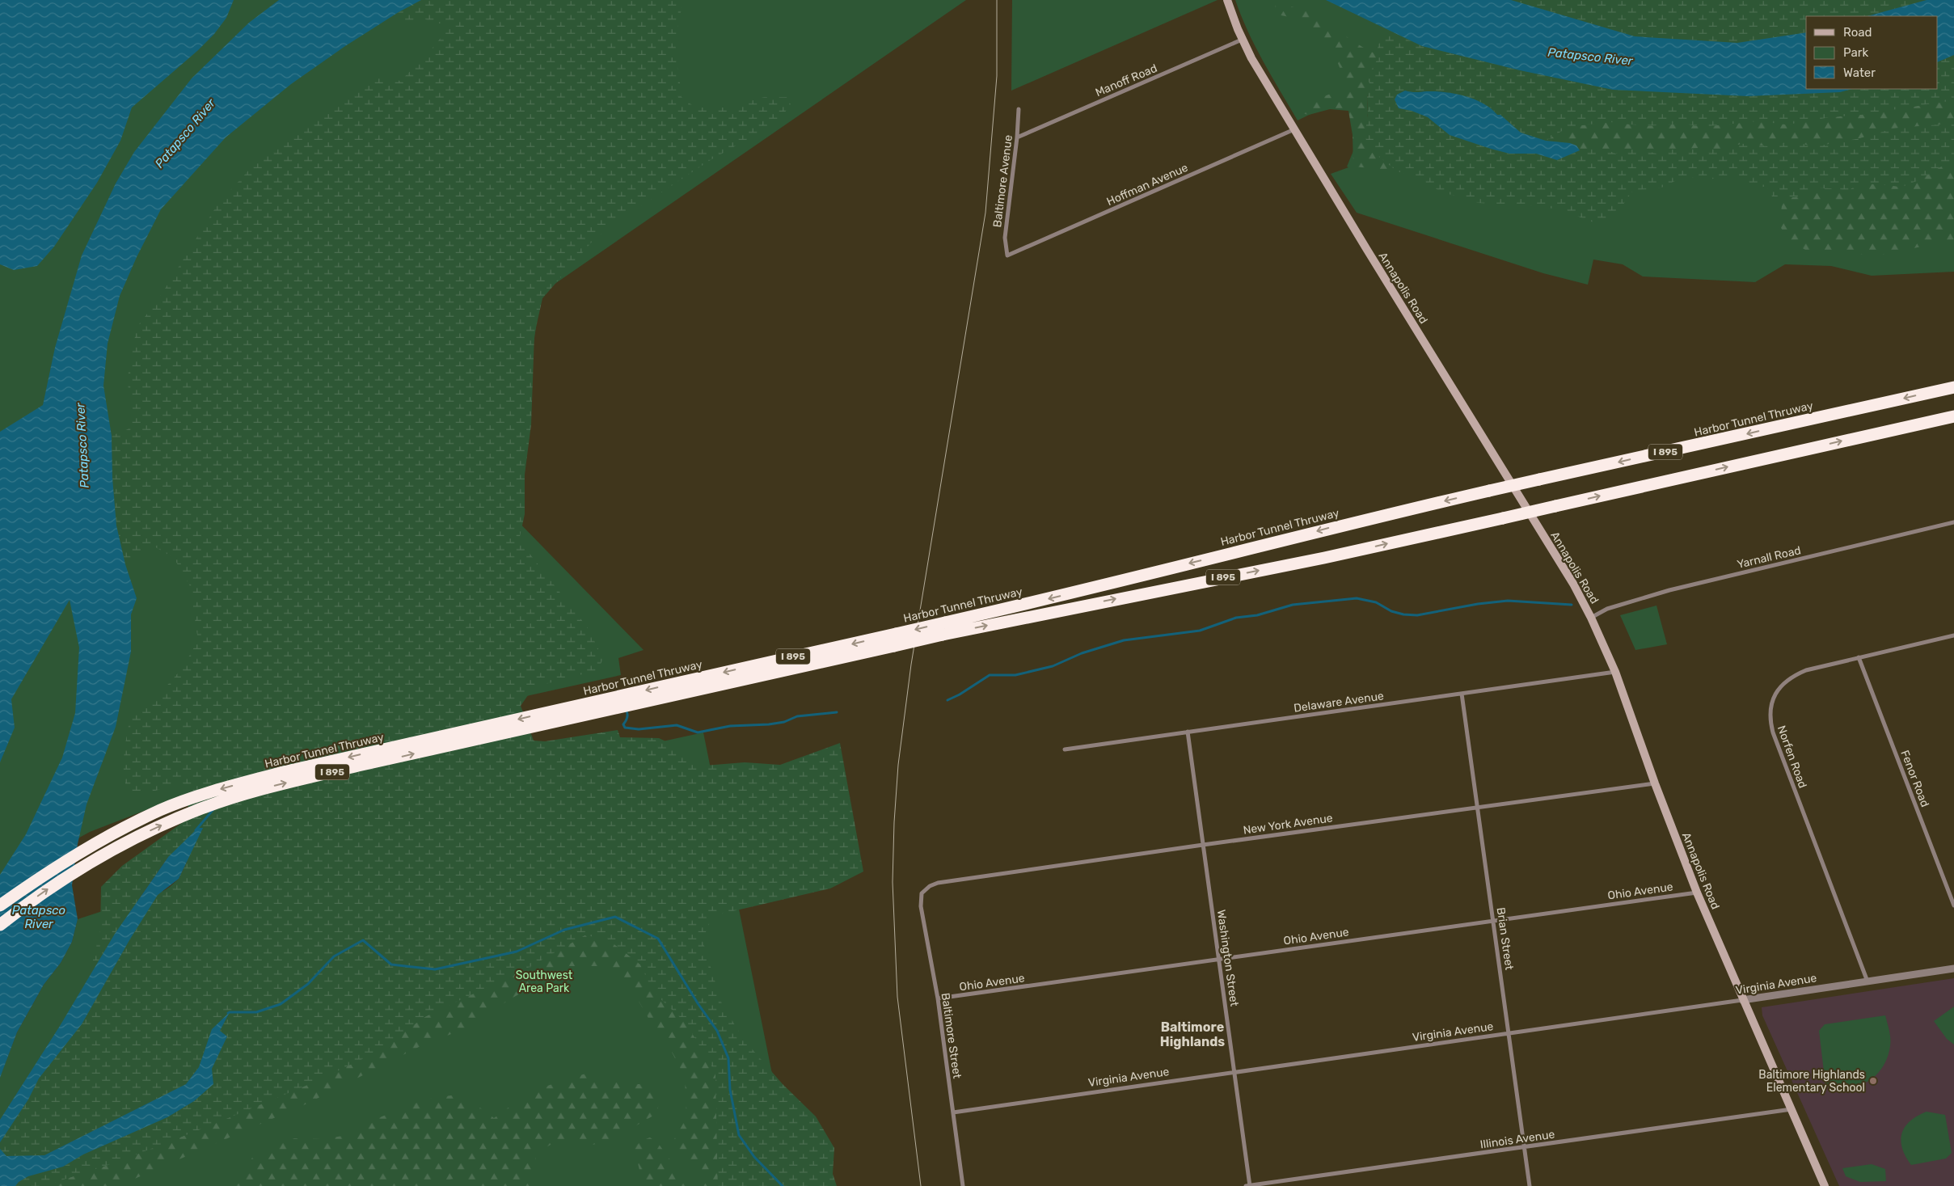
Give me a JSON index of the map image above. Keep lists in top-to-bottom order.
{
  "streets": {
    "highway": ["Harbor Tunnel Thruway", "I 895"],
    "main road": ["Annapolis Road"],
    "street": [
      "Manoff Road",
      "Baltimore Avenue",
      "Hoffman Avenue",
      "Yarnall Road",
      "Delaware Avenue",
      "Norfen Road",
      "Fenor Road",
      "New York Avenue",
      "Ohio Avenue",
      "Brian Street",
      "Washington Street",
      "Virginia Avenue",
      "Baltimore Street",
      "Illinois Avenue"
    ]
  },
  "crossings": [
    ["Manoff Road", "Baltimore Avenue"],
    ["Manoff Road", "Annapolis Road"],
    ["Baltimore Avenue", "Hoffman Avenue"],
    ["Hoffman Avenue", "Annapolis Road"],
    ["Annapolis Road", "Yarnall Road"],
    ["Annapolis Road", "Delaware Avenue"],
    ["Annapolis Road", "New York Avenue"],
    ["Annapolis Road", "Ohio Avenue"],
    ["Annapolis Road", "Virginia Avenue"],
    ["Annapolis Road", "Illinois Avenue"],
    ["Delaware Avenue", "Brian Street"],
    ["Delaware Avenue", "Washington Street"],
    ["Norfen Road", "Fenor Road"],
    ["Norfen Road", "Virginia Avenue"],
    ["New York Avenue", "Brian Street"],
    ["New York Avenue", "Washington Street"],
    ["New York Avenue", "Baltimore Street"],
    ["Ohio Avenue", "Brian Street"],
    ["Ohio Avenue", "Washington Street"],
    ["Ohio Avenue", "Baltimore Street"],
    ["Brian Street", "Virginia Avenue"],
    ["Brian Street", "Illinois Avenue"],
    ["Washington Street", "Virginia Avenue"],
    ["Washington Street", "Illinois Avenue"],
    ["Virginia Avenue", "Baltimore Street"]
  ],
  "districts": ["Baltimore Highlands"],
  "water": ["Patapsco River"],
  "parks": ["Southwest Area Park"],
  "places": ["Baltimore Highlands Elementary School"],
  "legend": ["Road", "Park", "Water"]
}
